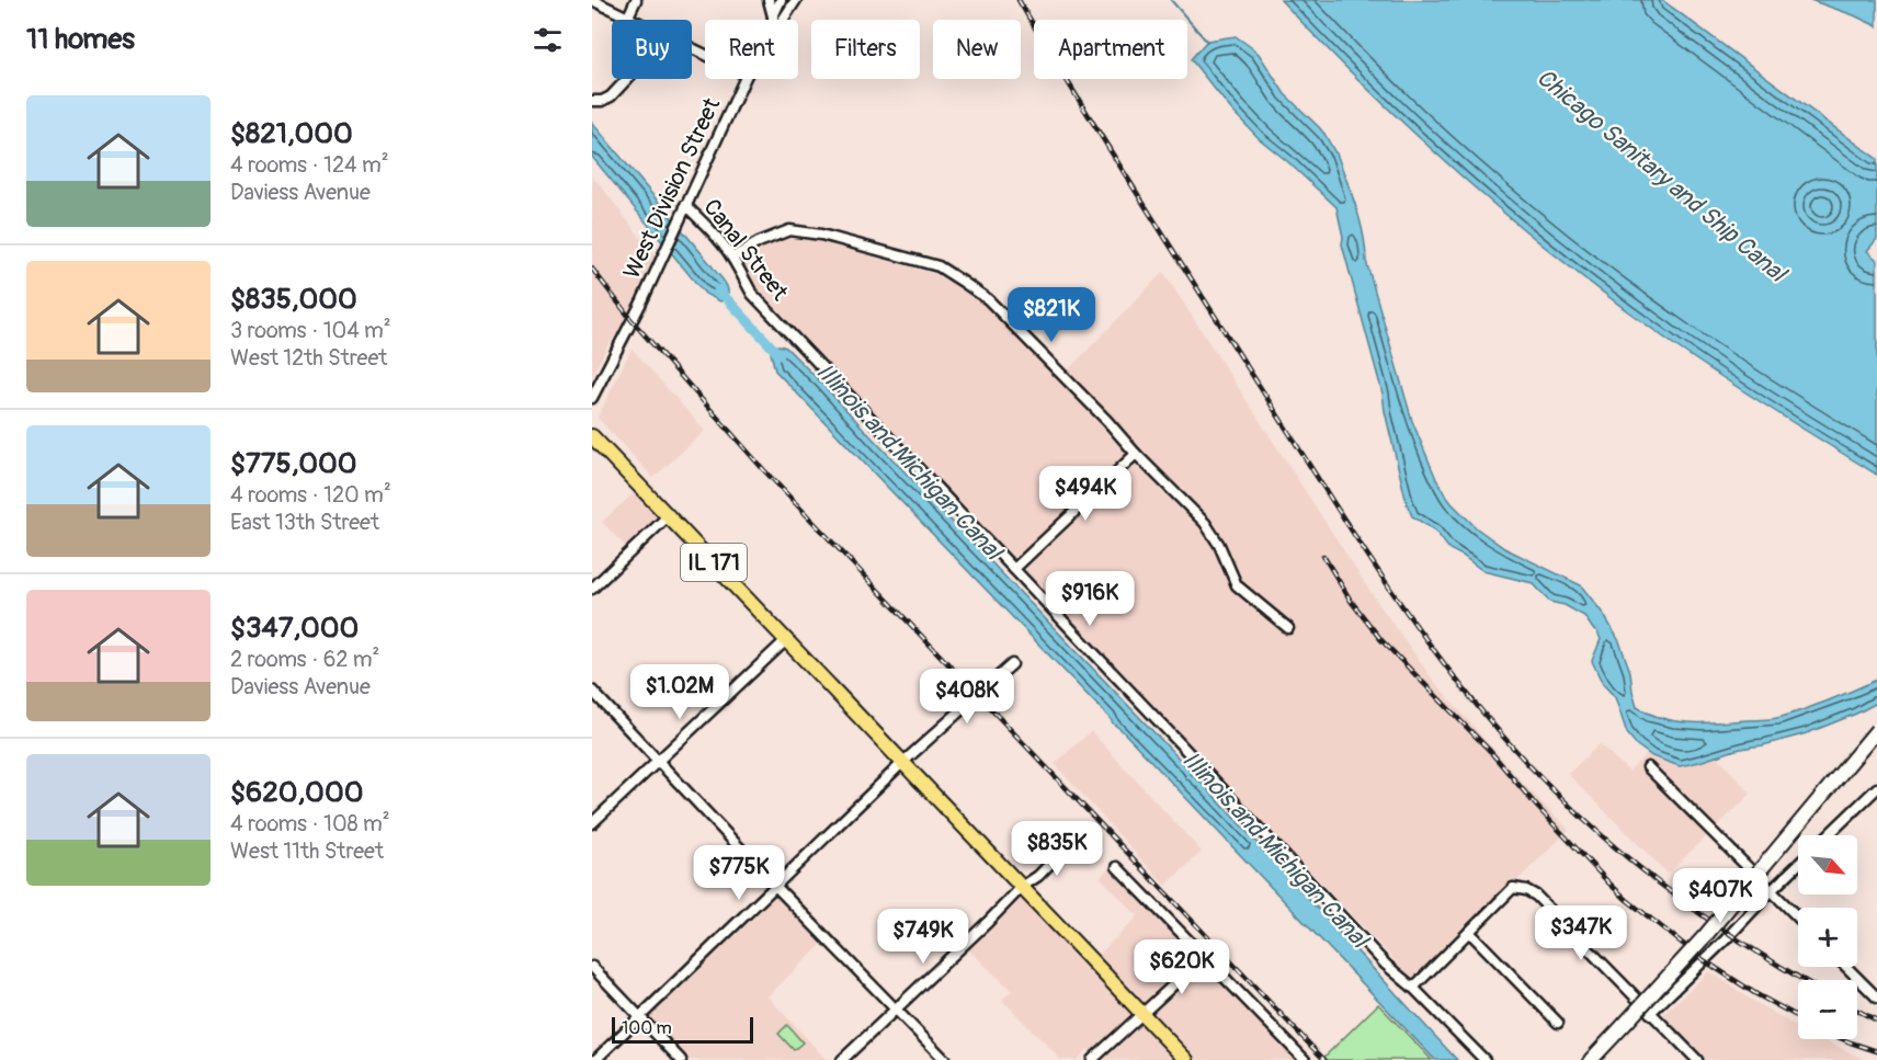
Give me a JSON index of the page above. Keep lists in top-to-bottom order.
{
  "streets": {
    "main road": ["IL 171"],
    "street": ["West Division Street", "Canal Street"]
  },
  "crossings": [
    ["West Division Street", "Canal Street"]
  ],
  "water": ["Chicago Sanitary and Ship Canal", "Illinois and Michigan Canal"],
  "scale_bar": "100 m",
  "north": "bottom right",
  "page": {
    "heading": "11 homes",
    "chip": [
      "Buy",
      "Rent",
      "Filters",
      "New",
      "Apartment"
    ],
    "list": [
      {
        "name": "$821,000",
        "note": "4 rooms · 124 m² · Daviess Avenue"
      },
      {
        "name": "$835,000",
        "note": "3 rooms · 104 m² · West 12th Street"
      },
      {
        "name": "$775,000",
        "note": "4 rooms · 120 m² · East 13th Street"
      },
      {
        "name": "$347,000",
        "note": "2 rooms · 62 m² · Daviess Avenue"
      },
      {
        "name": "$620,000",
        "note": "4 rooms · 108 m² · West 11th Street"
      }
    ],
    "price": [
      "$821K",
      "$494K",
      "$916K",
      "$1.02M",
      "$408K",
      "$835K",
      "$775K",
      "$407K",
      "$347K",
      "$749K",
      "$620K"
    ],
    "map_buttons": ["+", "−"],
    "scale": "100 m"
  }
}
